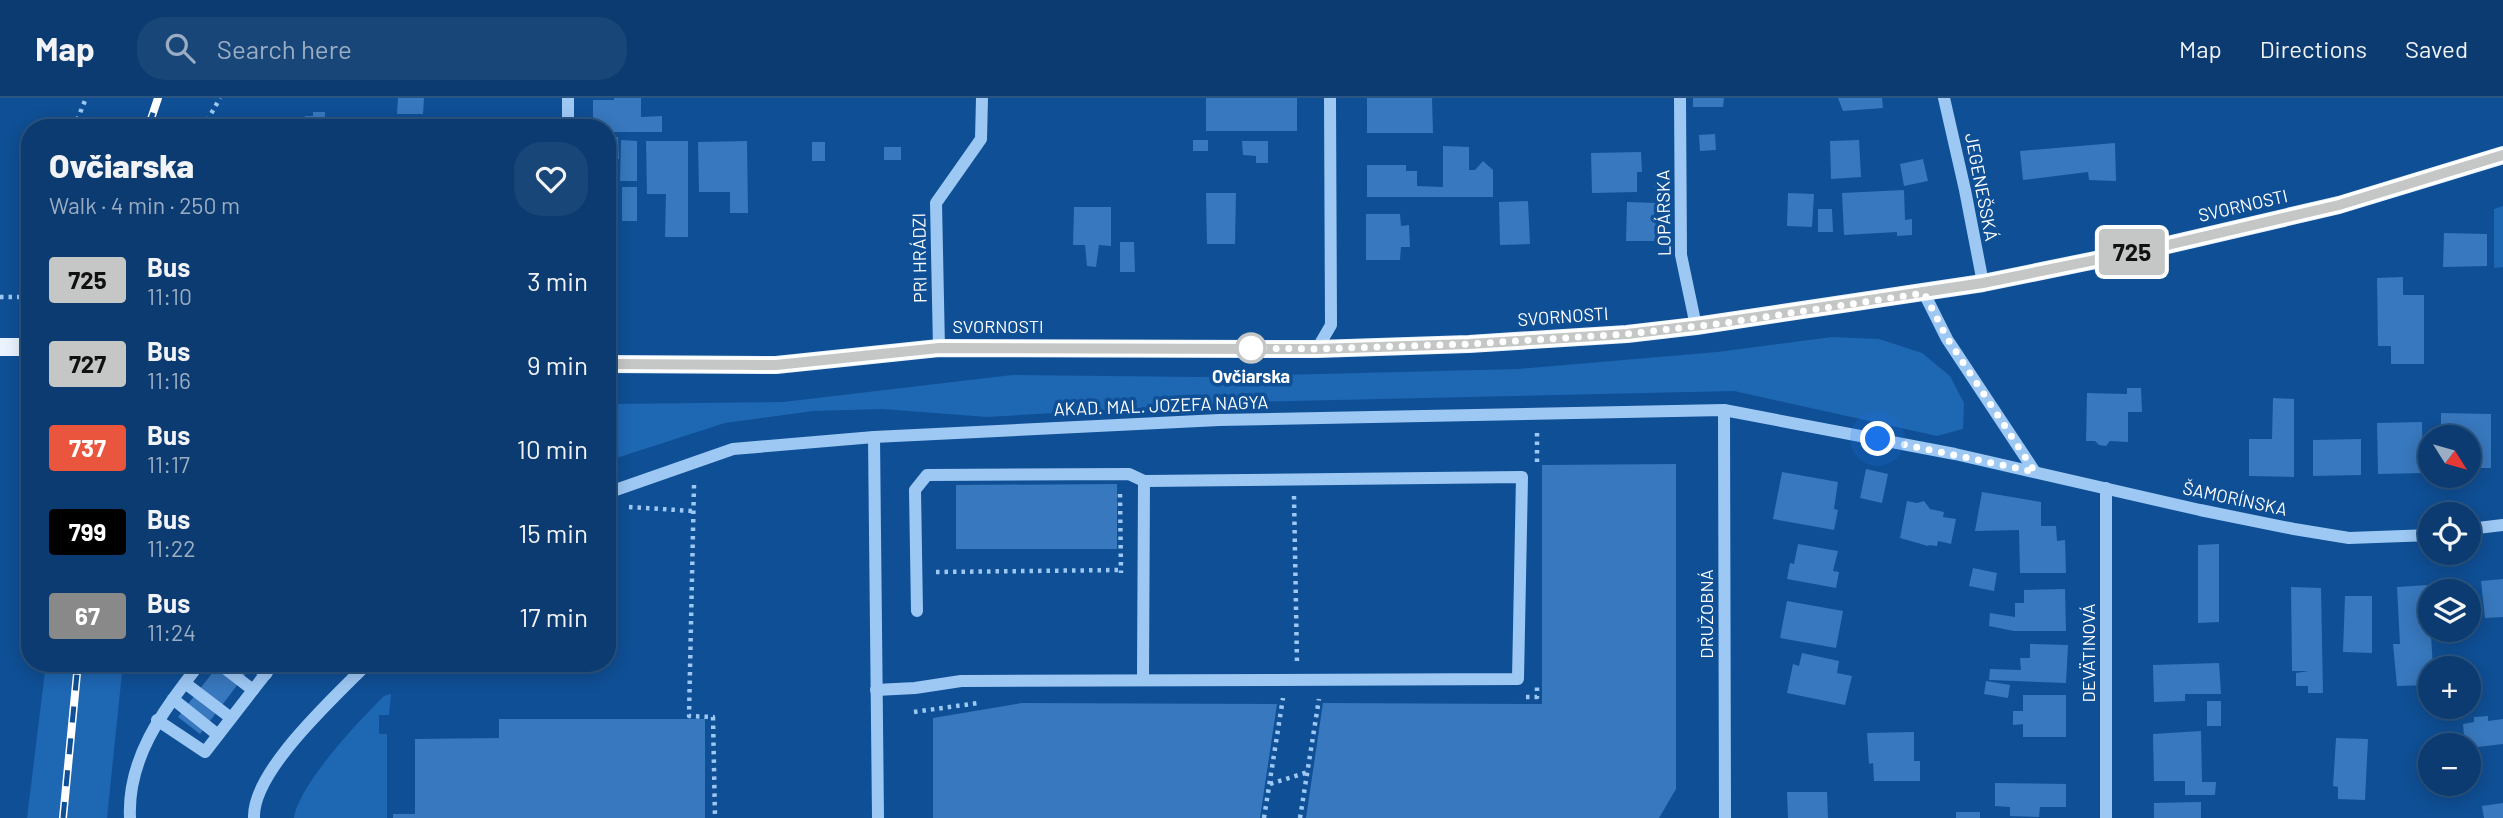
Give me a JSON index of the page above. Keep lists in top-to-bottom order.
{
  "streets": {
    "main road": ["SVORNOSTI"],
    "street": [
      "JEGENEŠSKÁ",
      "LOPÁRSKA",
      "PRI HRÁDZI",
      "AKAD. MAL. JOZEFA NAGYA",
      "ŠAMORÍNSKA",
      "DRUŽOBNÁ",
      "DEVÄTINOVÁ"
    ]
  },
  "crossings": [
    ["JEGENEŠSKÁ", "SVORNOSTI"],
    ["SVORNOSTI", "LOPÁRSKA"],
    ["SVORNOSTI", "PRI HRÁDZI"],
    ["AKAD. MAL. JOZEFA NAGYA", "ŠAMORÍNSKA"],
    ["AKAD. MAL. JOZEFA NAGYA", "DRUŽOBNÁ"],
    ["ŠAMORÍNSKA", "DRUŽOBNÁ"],
    ["ŠAMORÍNSKA", "DEVÄTINOVÁ"]
  ],
  "places": ["Ovčiarska"],
  "lines": ["bus line 725"],
  "north": "bottom right",
  "page": {
    "header": "Map",
    "search": "Search here",
    "nav": ["Map", "Directions", "Saved"],
    "on_map": "725",
    "heading": ["Ovčiarska", "Walk · 4 min · 250 m"],
    "list": [
      {
        "mark": "725",
        "name": "Bus",
        "note": "11:10",
        "value": "3 min"
      },
      {
        "mark": "727",
        "name": "Bus",
        "note": "11:16",
        "value": "9 min"
      },
      {
        "mark": "737",
        "name": "Bus",
        "note": "11:17",
        "value": "10 min"
      },
      {
        "mark": "799",
        "name": "Bus",
        "note": "11:22",
        "value": "15 min"
      },
      {
        "mark": "67",
        "name": "Bus",
        "note": "11:24",
        "value": "17 min"
      }
    ],
    "map_buttons": ["+", "−"]
  }
}
